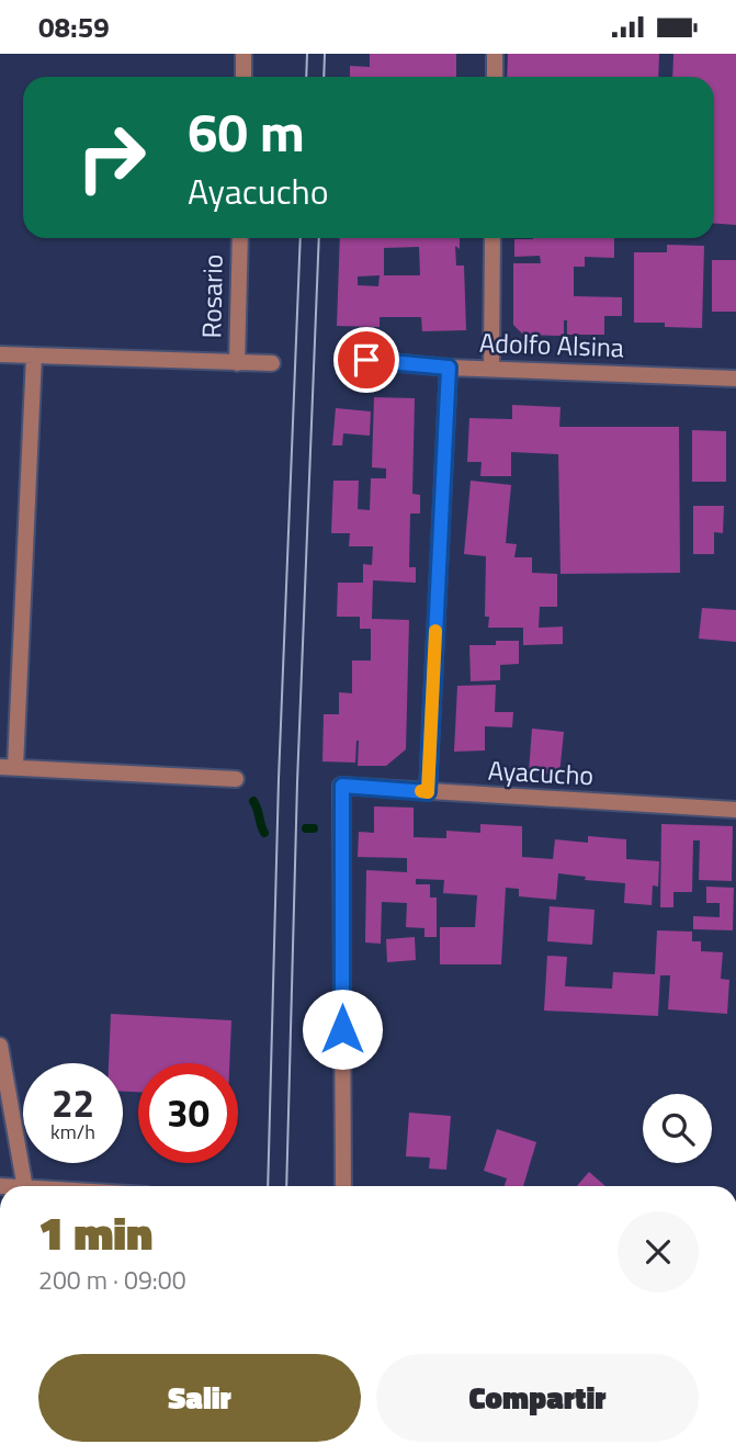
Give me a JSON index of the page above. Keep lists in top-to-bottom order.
{
  "streets": {
    "street": ["Rosario", "Adolfo Alsina", "Ayacucho"]
  },
  "page": {
    "status": "08:59",
    "turn": ["60 m", "Ayacucho"],
    "speed": "22 km/h",
    "limit": "30",
    "heading": ["1 min", "200 m · 09:00"],
    "buttons": ["Salir", "Compartir"]
  }
}
